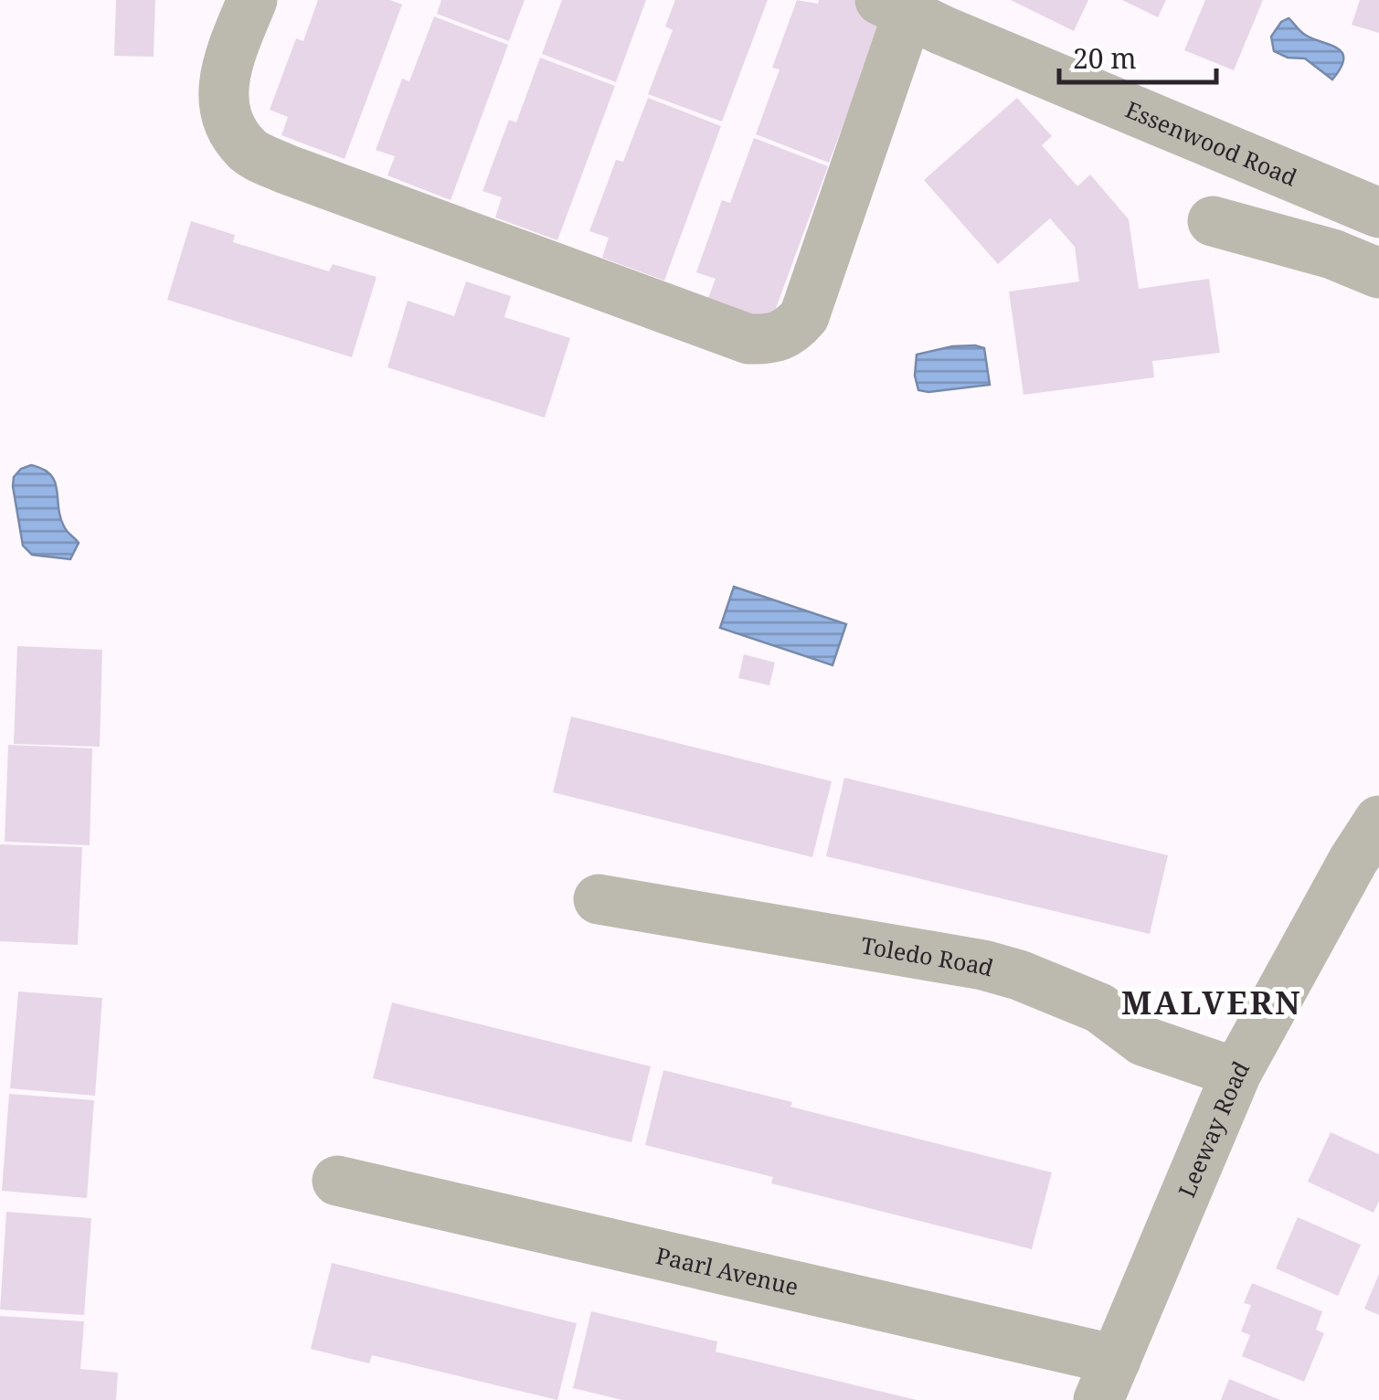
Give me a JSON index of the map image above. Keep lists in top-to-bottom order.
{
  "streets": {
    "street": [
      "Essenwood Road",
      "Toledo Road",
      "Leeway Road",
      "Paarl Avenue"
    ]
  },
  "crossings": [
    ["Toledo Road", "Leeway Road"],
    ["Leeway Road", "Paarl Avenue"]
  ],
  "districts": ["MALVERN"],
  "scale_bar": "20 m"
}
